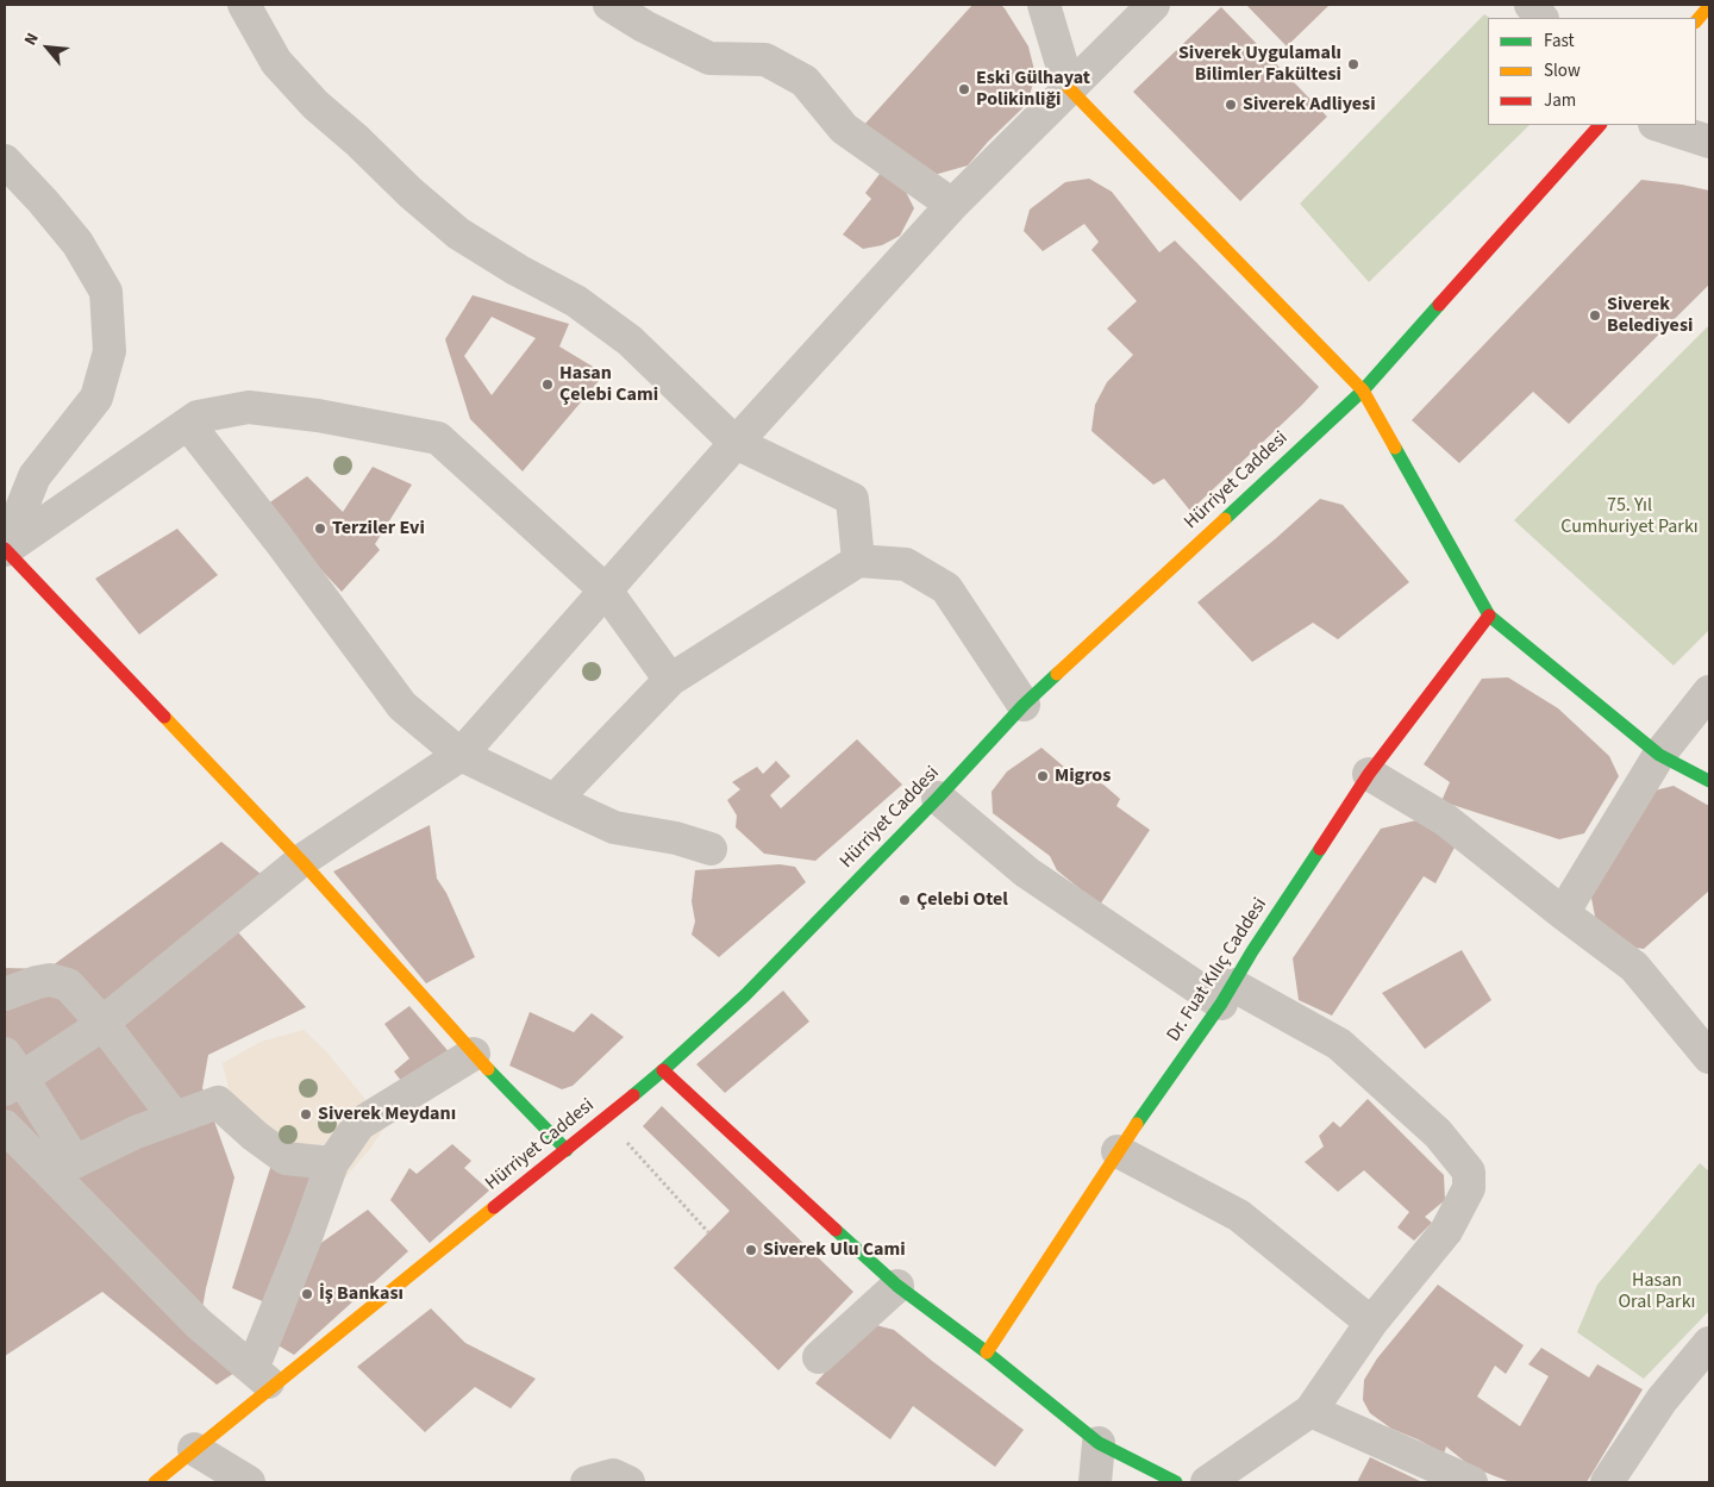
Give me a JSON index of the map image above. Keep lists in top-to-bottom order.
{
  "streets": {
    "street": ["Hürriyet Caddesi", "Dr. Fuat Kılıç Caddesi"]
  },
  "parks": ["75. Yıl Cumhuriyet Parkı", "Hasan Oral Parkı"],
  "places": [
    "Siverek Uygulamalı Bilimler Fakültesi",
    "Eski Gülhayat Polikinliği",
    "Siverek Adliyesi",
    "Siverek Belediyesi",
    "Hasan Çelebi Cami",
    "Terziler Evi",
    "Migros",
    "Çelebi Otel",
    "Siverek Meydanı",
    "Siverek Ulu Cami",
    "İş Bankası"
  ],
  "legend": ["Fast", "Slow", "Jam"],
  "north": "top left"
}
